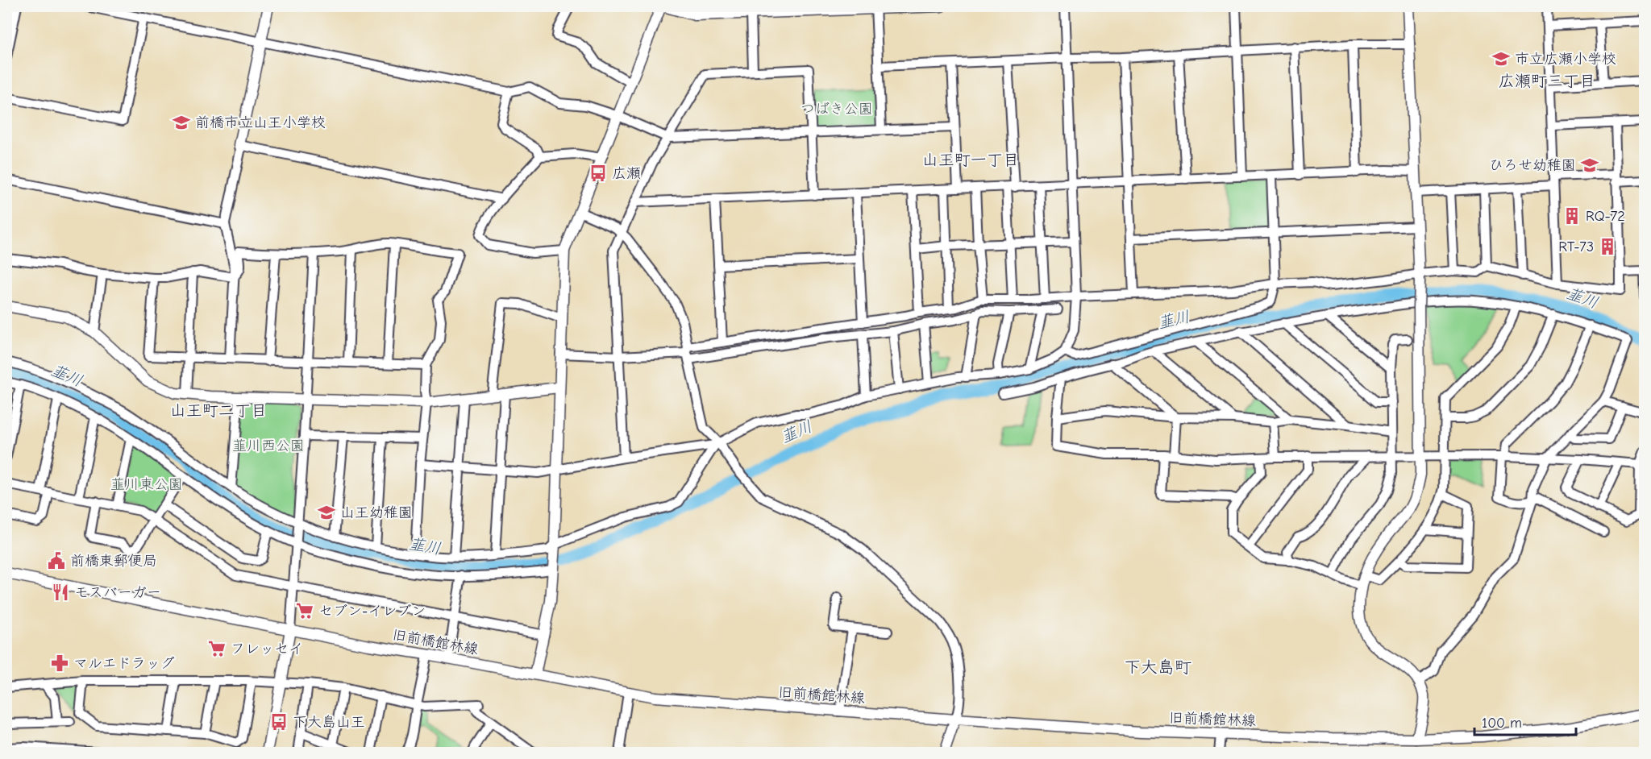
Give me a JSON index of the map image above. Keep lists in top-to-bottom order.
{
  "streets": {
    "street": ["旧前橋館林線"]
  },
  "districts": [
    "広瀬町三丁目",
    "山王町一丁目",
    "山王町二丁目",
    "下大島町"
  ],
  "water": ["韮川"],
  "parks": ["つばき公園", "韮川西公園", "韮川東公園"],
  "places": {
    "school or university": [
      "市立広瀬小学校",
      "前橋市立山王小学校",
      "ひろせ幼稚園",
      "山王幼稚園"
    ],
    "bus stop": ["広瀬", "下大島山王"],
    "building": ["RQ-72", "RT-73"],
    "public building": ["前橋東郵便局"],
    "restaurant": ["モスバーガー"],
    "supermarket": ["セブン-イレブン", "フレッセイ"],
    "pharmacy": ["マルエドラッグ"]
  },
  "scale_bar": "100 m"
}
